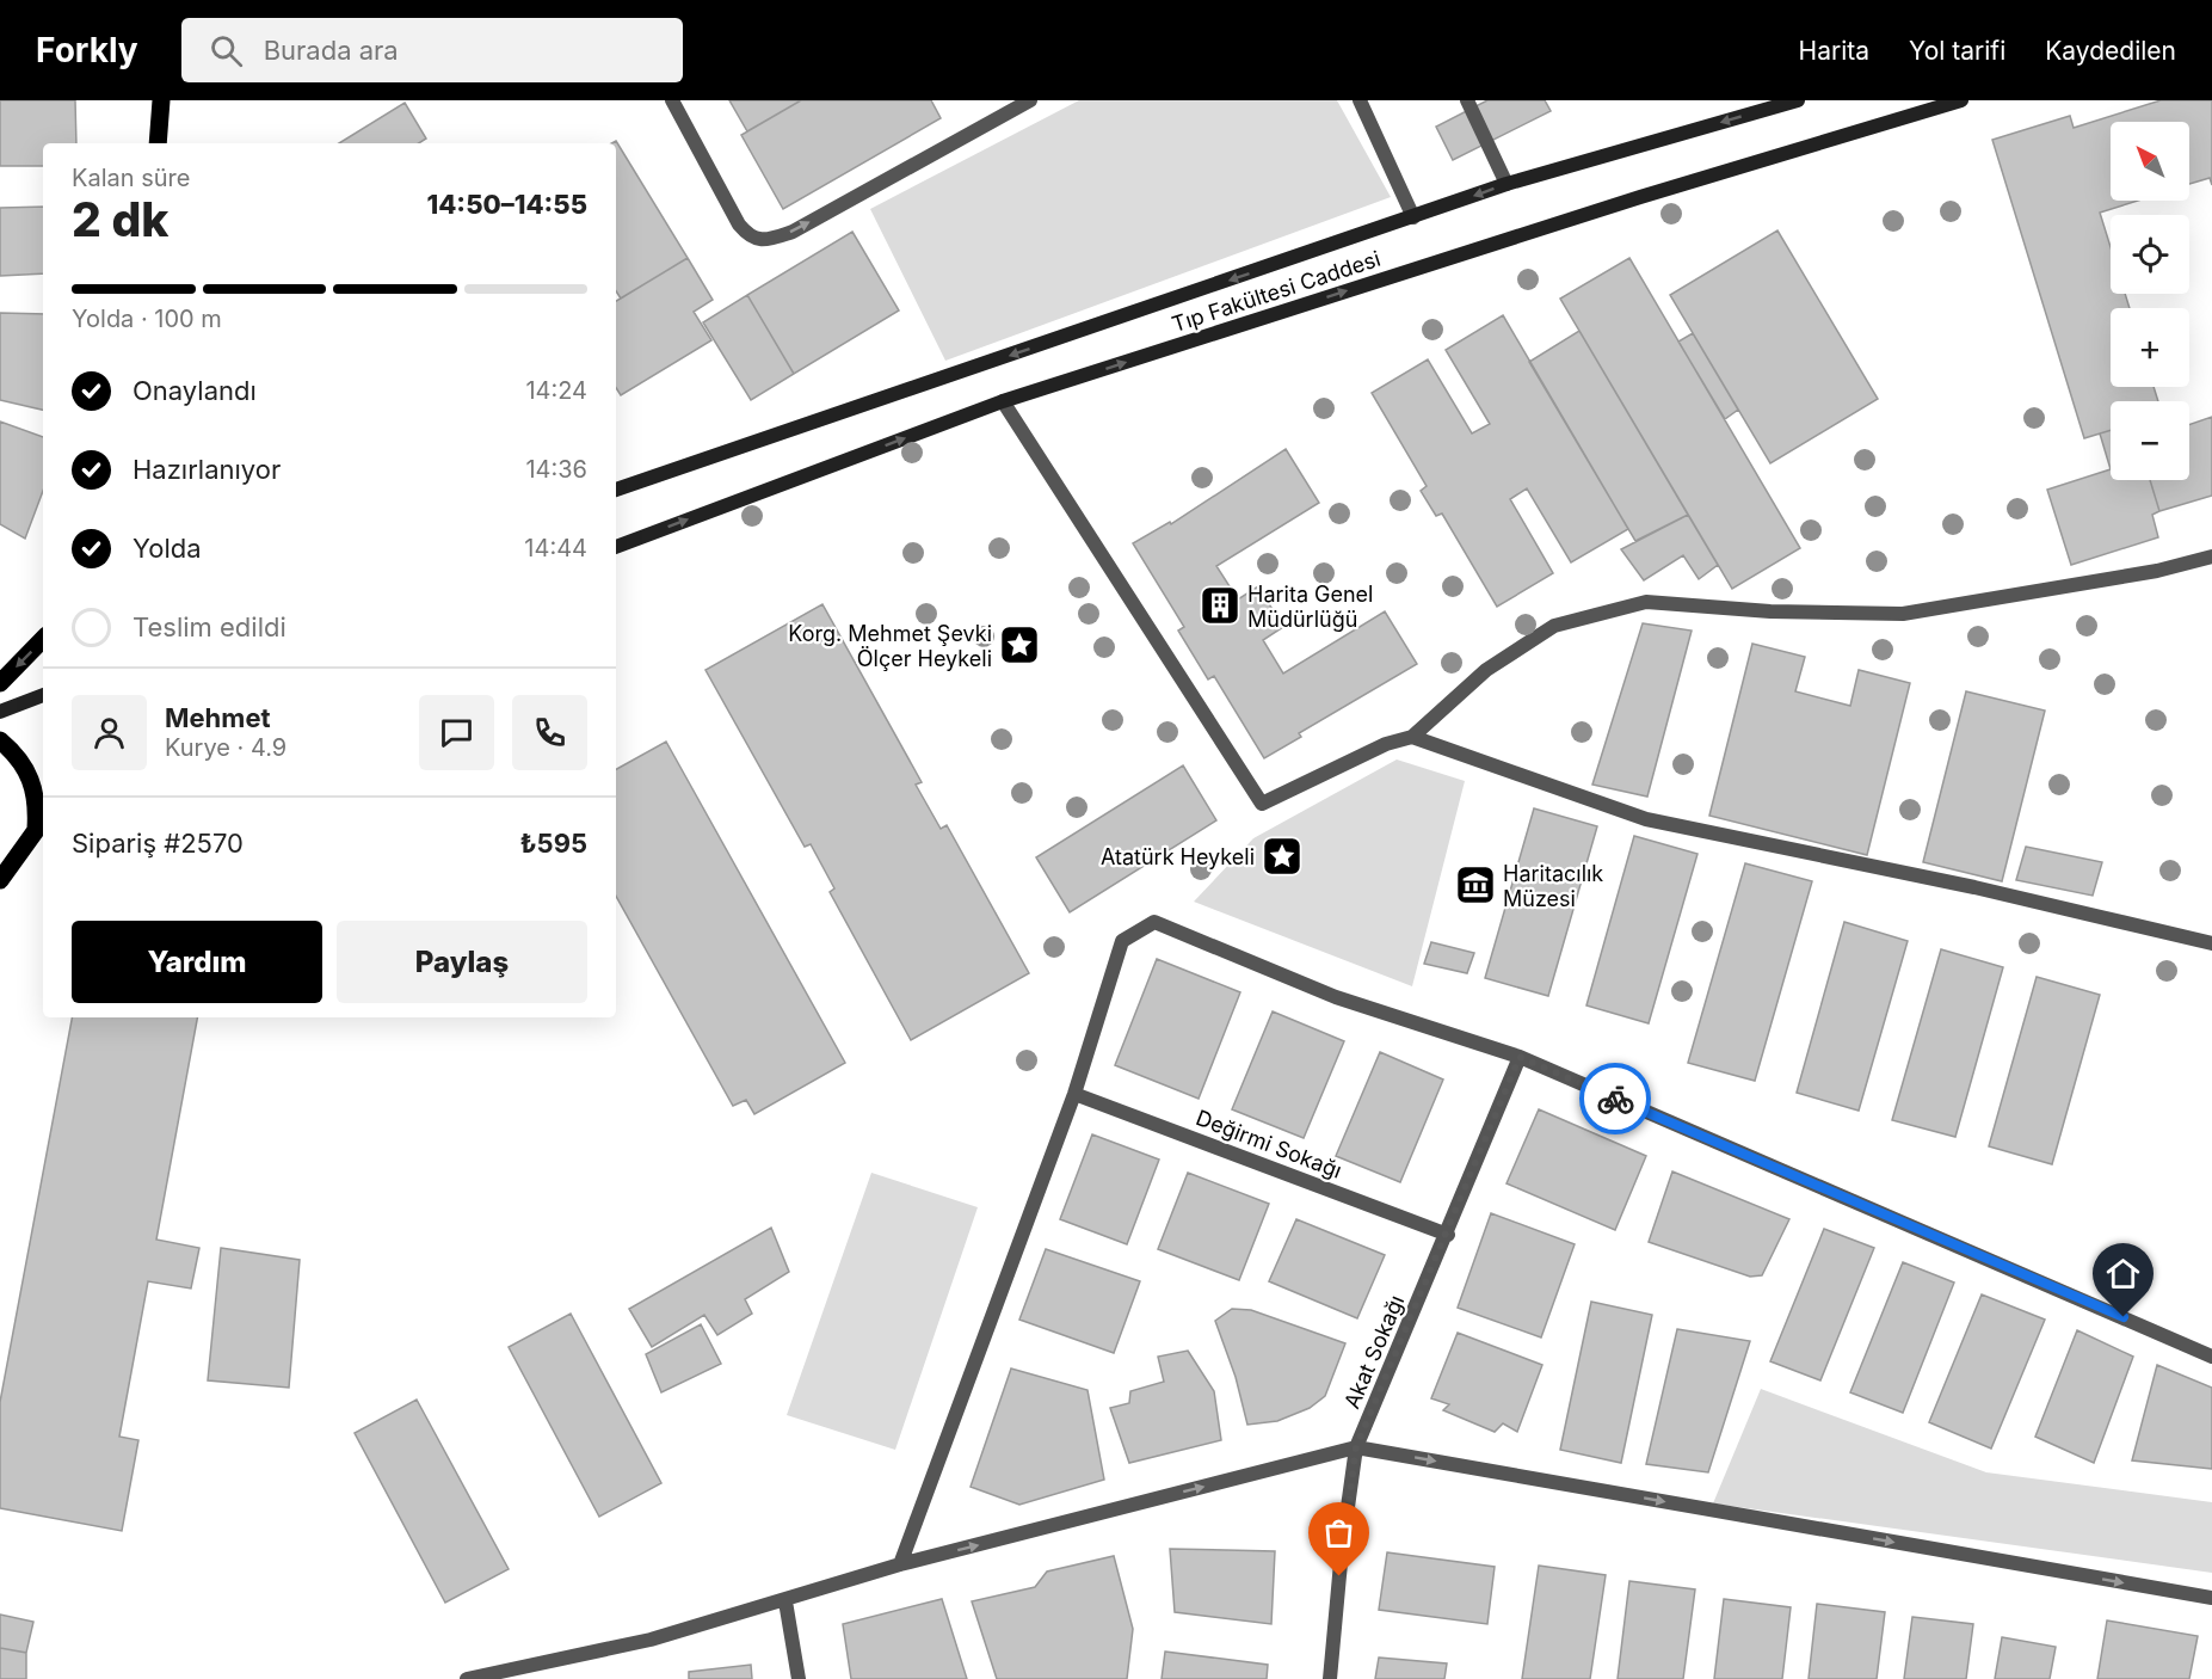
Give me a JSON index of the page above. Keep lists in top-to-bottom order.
{
  "streets": {
    "main road": ["Tıp Fakültesi Caddesi"],
    "street": ["Değirmi Sokağı", "Akat Sokağı"]
  },
  "crossings": [
    ["Değirmi Sokağı", "Akat Sokağı"]
  ],
  "places": {
    "building": ["Harita Genel Müdürlüğü"],
    "place": ["Korg. Mehmet Şevki Ölçer Heykeli", "Atatürk Heykeli"],
    "museum": ["Haritacılık Müzesi"]
  },
  "north": "top left",
  "page": {
    "header": "Forkly",
    "search": "Burada ara",
    "nav": ["Harita", "Yol tarifi", "Kaydedilen"],
    "map_buttons": ["+", "−"],
    "heading": ["2 dk", "Kalan süre", "14:50–14:55"],
    "panel": [
      "Mehmet",
      "Kurye · 4.9",
      "Sipariş #2570",
      "₺595"
    ],
    "bar": "Yolda · 100 m",
    "list": [
      ["Onaylandı", "14:24"],
      ["Hazırlanıyor", "14:36"],
      ["Yolda", "14:44"],
      "Teslim edildi"
    ],
    "buttons": ["Yardım", "Paylaş"]
  }
}
